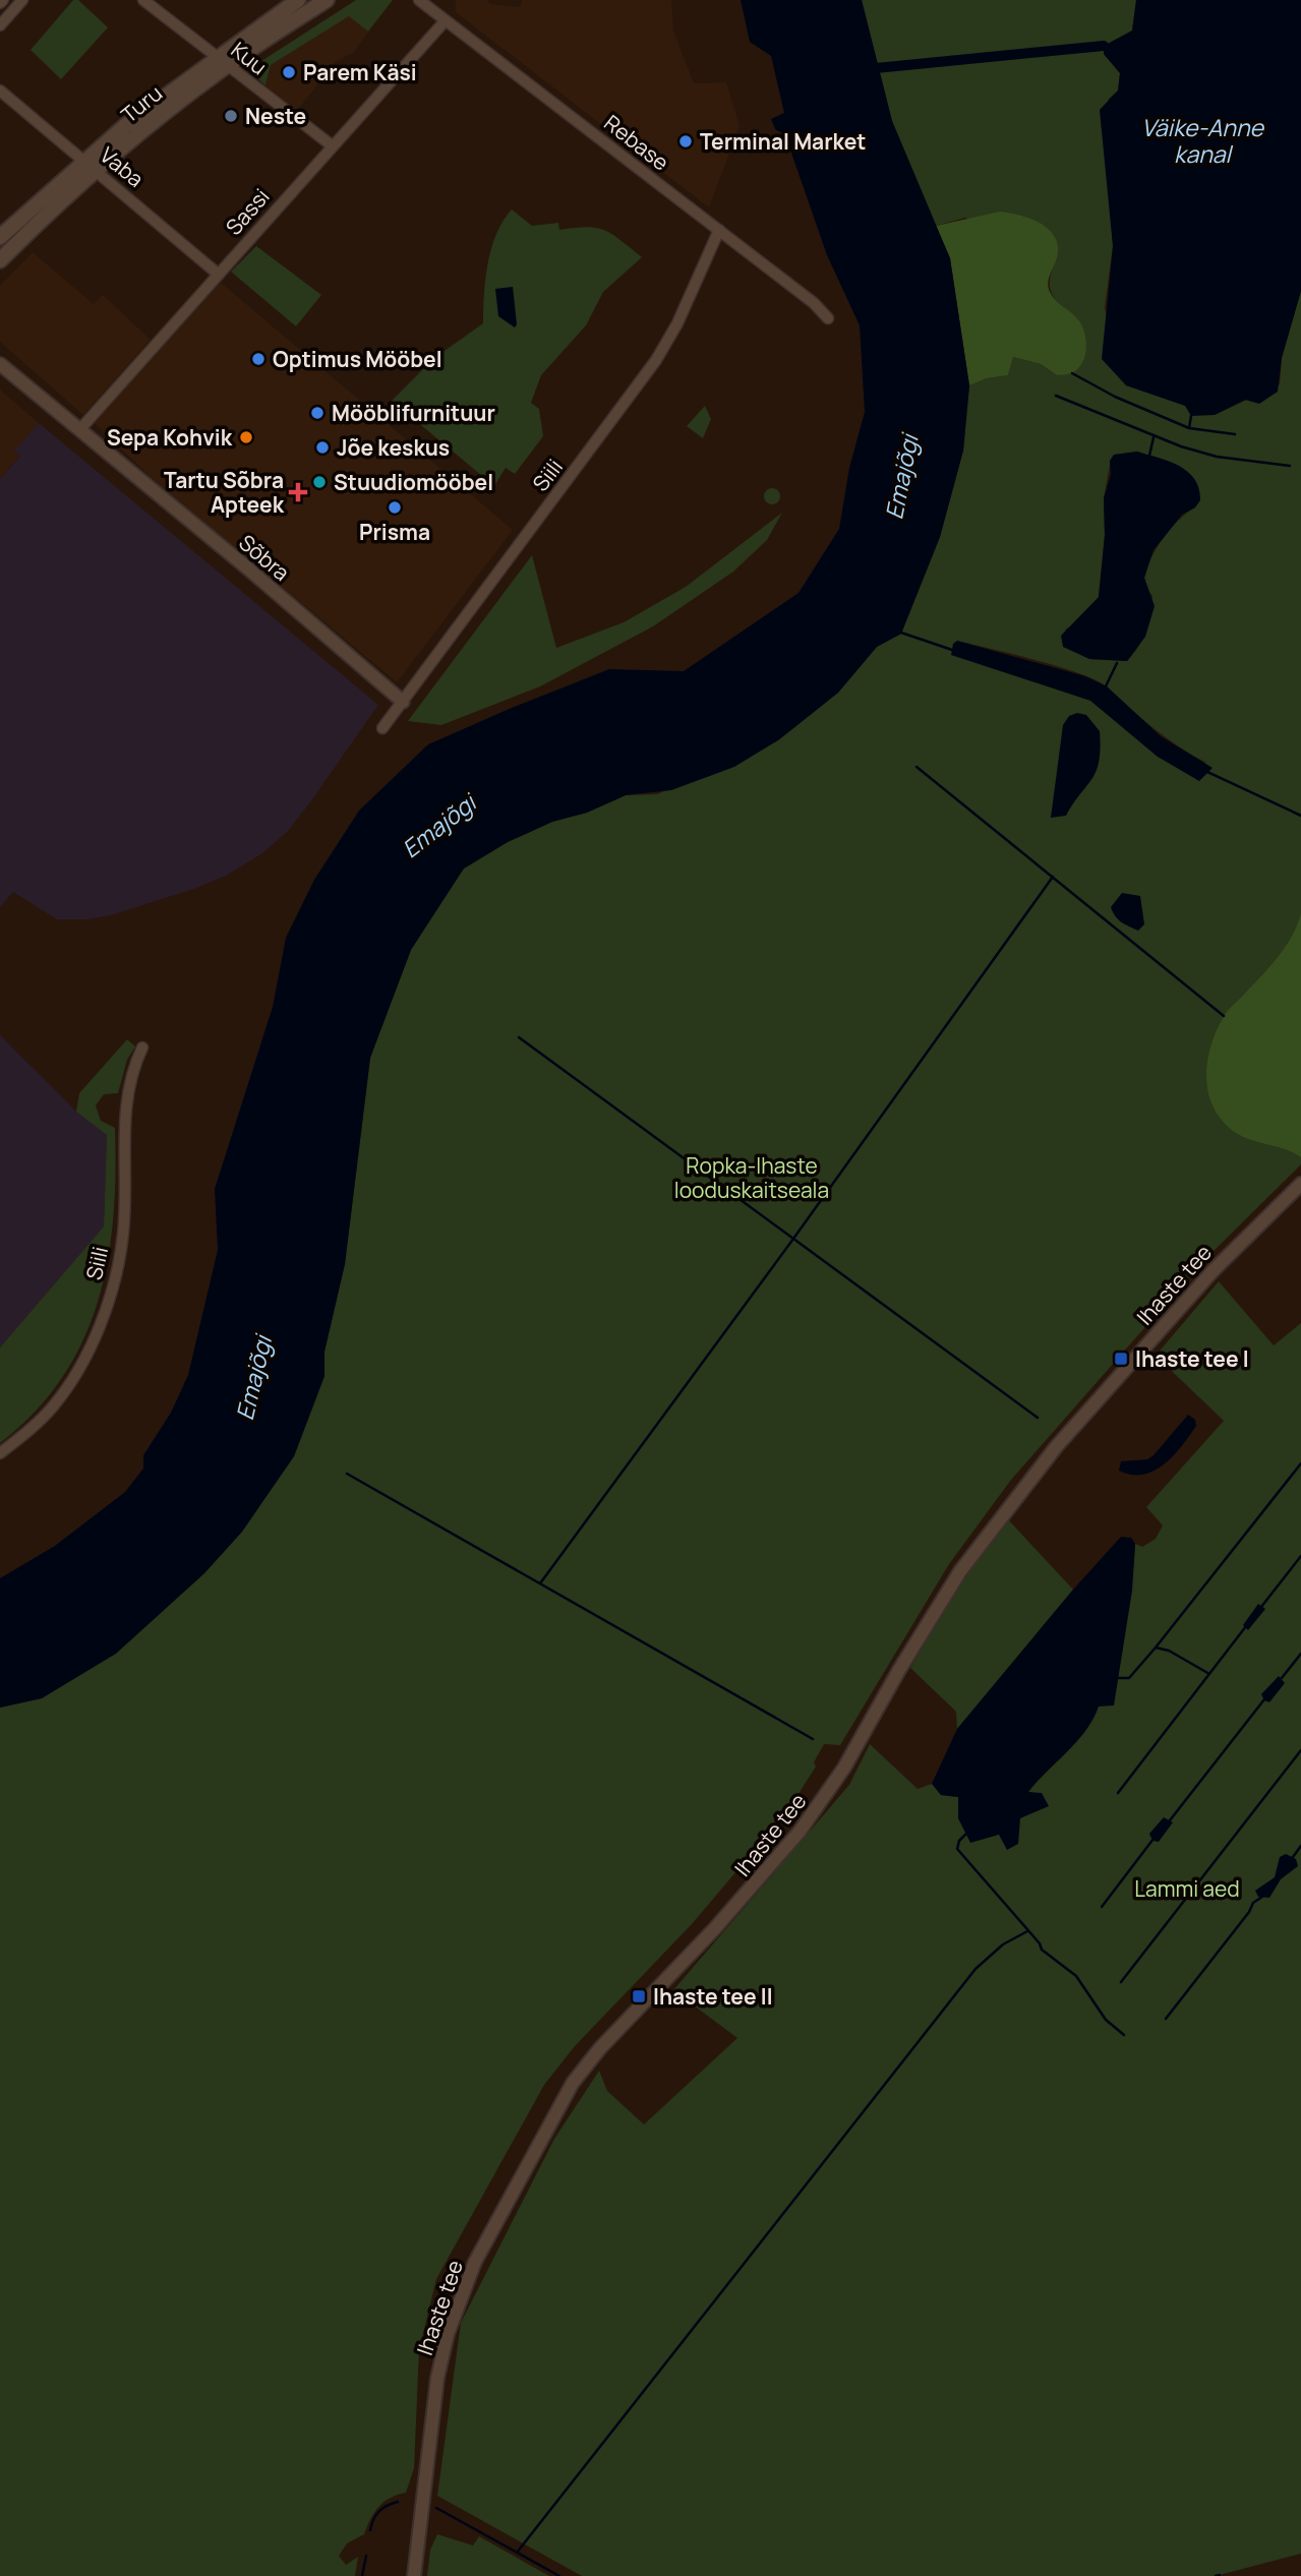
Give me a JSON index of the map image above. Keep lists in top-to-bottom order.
{
  "streets": {
    "main road": ["Turu"],
    "street": [
      "Kuu",
      "Rebase",
      "Vaba",
      "Sassi",
      "Siili",
      "Sõbra",
      "Ihaste tee"
    ]
  },
  "crossings": [
    ["Kuu", "Turu"],
    ["Kuu", "Sassi"],
    ["Turu", "Vaba"],
    ["Rebase", "Sassi"],
    ["Rebase", "Siili"],
    ["Vaba", "Sassi"],
    ["Sassi", "Sõbra"],
    ["Siili", "Sõbra"]
  ],
  "water": ["Väike-Anne kanal", "Emajõgi"],
  "parks": ["Ropka-Ihaste looduskaitseala", "Lammi aed"],
  "places": {
    "other": [
      "Parem Käsi",
      "Neste",
      "Terminal Market",
      "Optimus Mööbel",
      "Mööblifurnituur",
      "Sepa Kohvik",
      "Jõe keskus",
      "Stuudiomööbel",
      "Prisma"
    ],
    "health": ["Tartu Sõbra Apteek"],
    "transit": ["Ihaste tee I", "Ihaste tee II"]
  }
}
